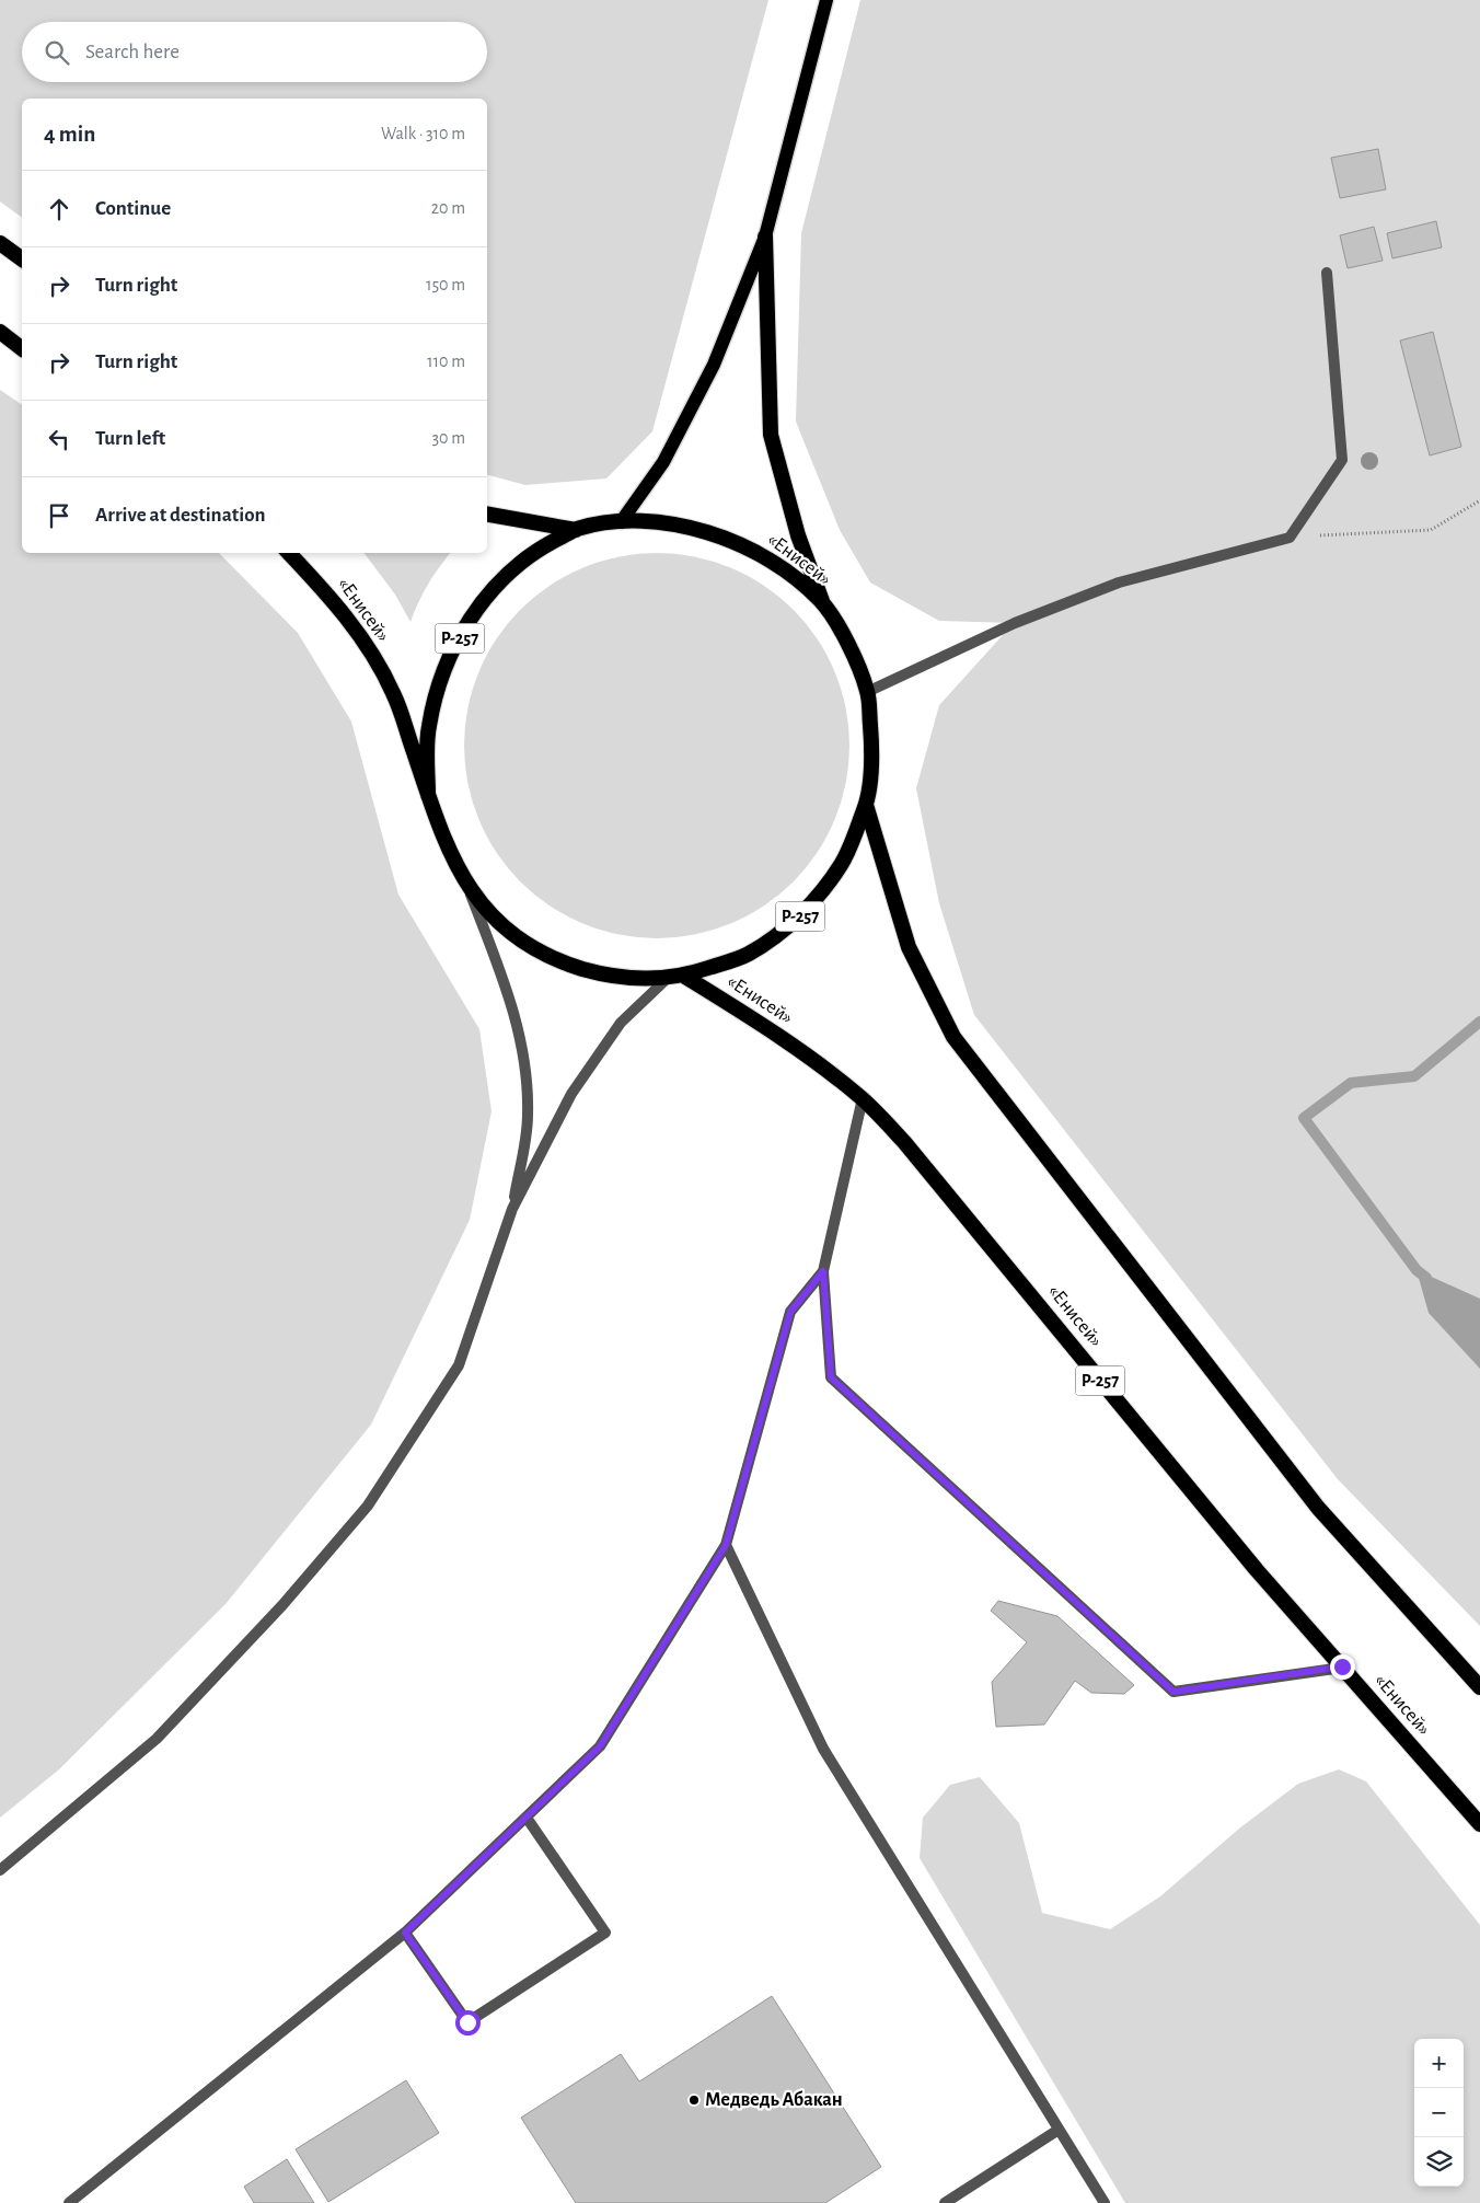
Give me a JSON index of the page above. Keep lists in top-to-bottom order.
{
  "streets": {
    "highway": ["«Енисей»", "Р-257"]
  },
  "places": ["Медведь Абакан"],
  "page": {
    "search": "Search here",
    "heading": ["4 min", "Walk · 310 m"],
    "list": [
      ["Continue", "20 m"],
      ["Turn right", "150 m"],
      ["Turn right", "110 m"],
      ["Turn left", "30 m"],
      "Arrive at destination"
    ],
    "map_buttons": ["+", "−"]
  }
}
